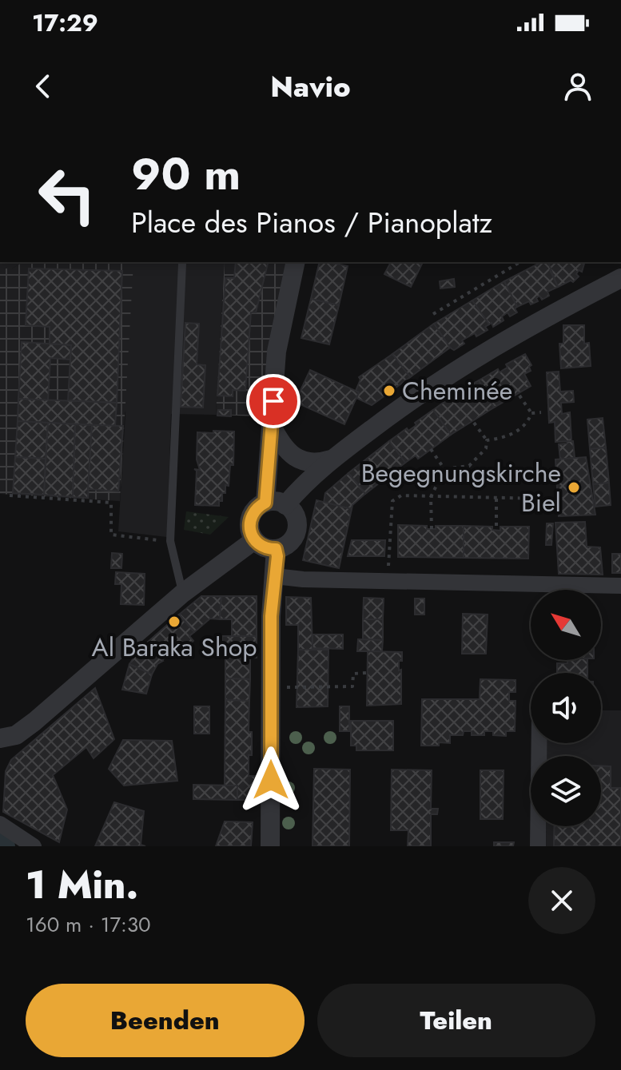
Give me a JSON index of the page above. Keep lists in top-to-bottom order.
{
  "places": ["Cheminée", "Begegnungskirche Biel", "Al Baraka Shop"],
  "north": "top left",
  "page": {
    "status": "17:29",
    "header": "Navio",
    "turn": ["90 m", "Place des Pianos / Pianoplatz"],
    "heading": ["1 Min.", "160 m · 17:30"],
    "buttons": ["Beenden", "Teilen"]
  }
}
